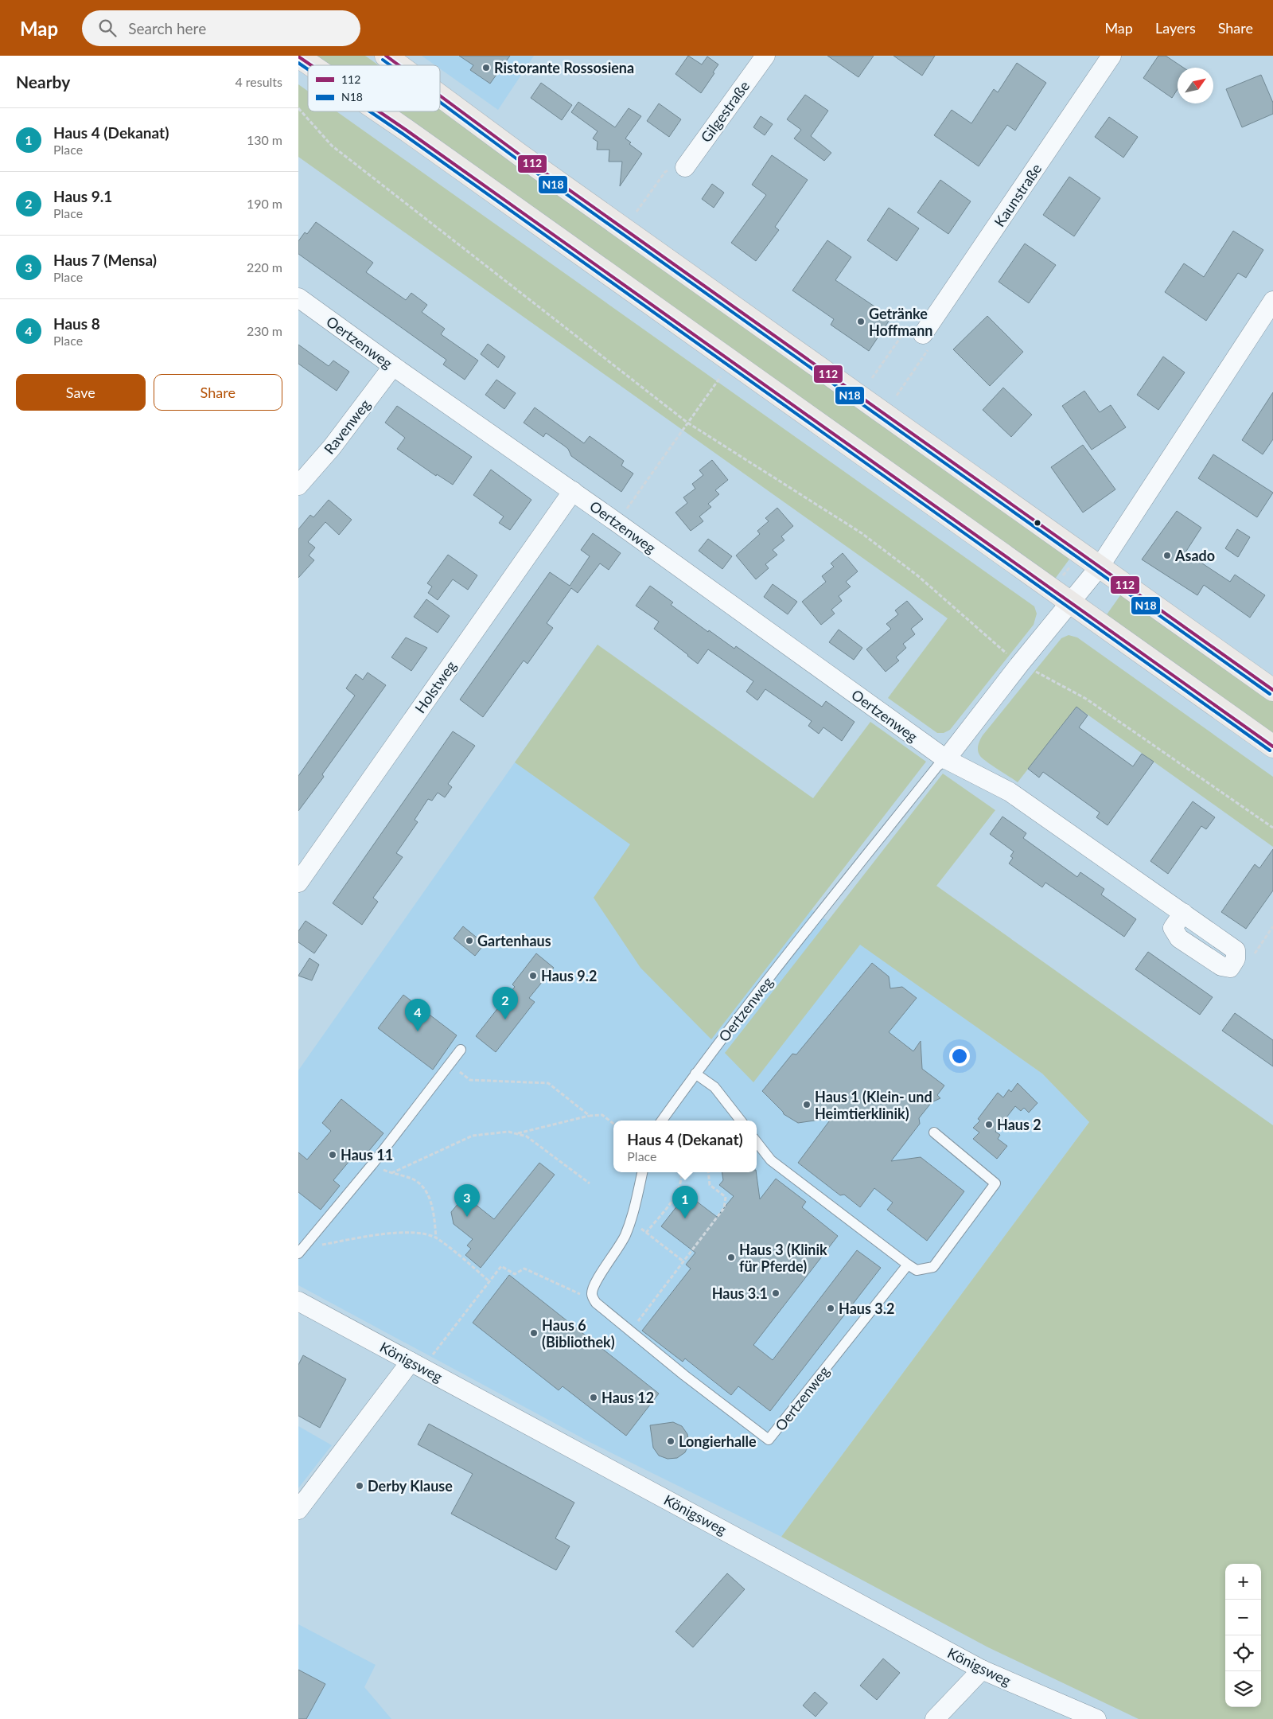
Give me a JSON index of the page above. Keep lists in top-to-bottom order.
{
  "streets": {
    "street": [
      "Gilgestraße",
      "Kaunstraße",
      "Oertzenweg",
      "Ravenweg",
      "Holstweg",
      "Königsweg"
    ]
  },
  "crossings": [
    ["Oertzenweg", "Ravenweg"],
    ["Oertzenweg", "Holstweg"]
  ],
  "places": [
    "Ristorante Rossosiena",
    "Getränke Hoffmann",
    "Asado",
    "Gartenhaus",
    "Haus 9.2",
    "Haus 1 (Klein- und Heimtierklinik)",
    "Haus 2",
    "Haus 11",
    "Haus 3 (Klinik für Pferde)",
    "Haus 3.1",
    "Haus 3.2",
    "Haus 6 (Bibliothek)",
    "Haus 12",
    "Longierhalle",
    "Derby Klause"
  ],
  "lines": ["transit line 112", "transit line N18"],
  "legend": ["112", "N18"],
  "north": "top right",
  "page": {
    "header": "Map",
    "search": "Search here",
    "nav": ["Map", "Layers", "Share"],
    "heading": ["Nearby", "4 results"],
    "list": [
      {
        "mark": "1",
        "name": "Haus 4 (Dekanat)",
        "note": "Place",
        "value": "130 m"
      },
      {
        "mark": "2",
        "name": "Haus 9.1",
        "note": "Place",
        "value": "190 m"
      },
      {
        "mark": "3",
        "name": "Haus 7 (Mensa)",
        "note": "Place",
        "value": "220 m"
      },
      {
        "mark": "4",
        "name": "Haus 8",
        "note": "Place",
        "value": "230 m"
      }
    ],
    "buttons": ["Save", "Share"],
    "pins": [
      "2",
      "4",
      "3",
      "1"
    ],
    "popup": ["Haus 4 (Dekanat)", "Place"],
    "map_buttons": ["+", "−"]
  }
}
